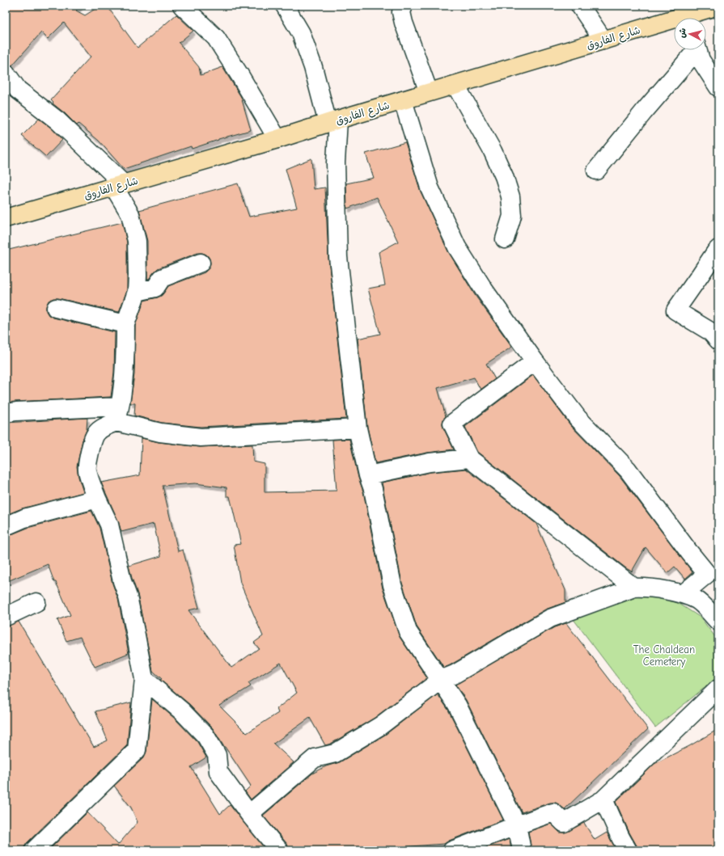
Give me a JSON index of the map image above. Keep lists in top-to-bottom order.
{
  "streets": {
    "main road": ["شارع الفاروق"]
  },
  "parks": ["The Chaldean Cemetery"],
  "north": "left"
}
